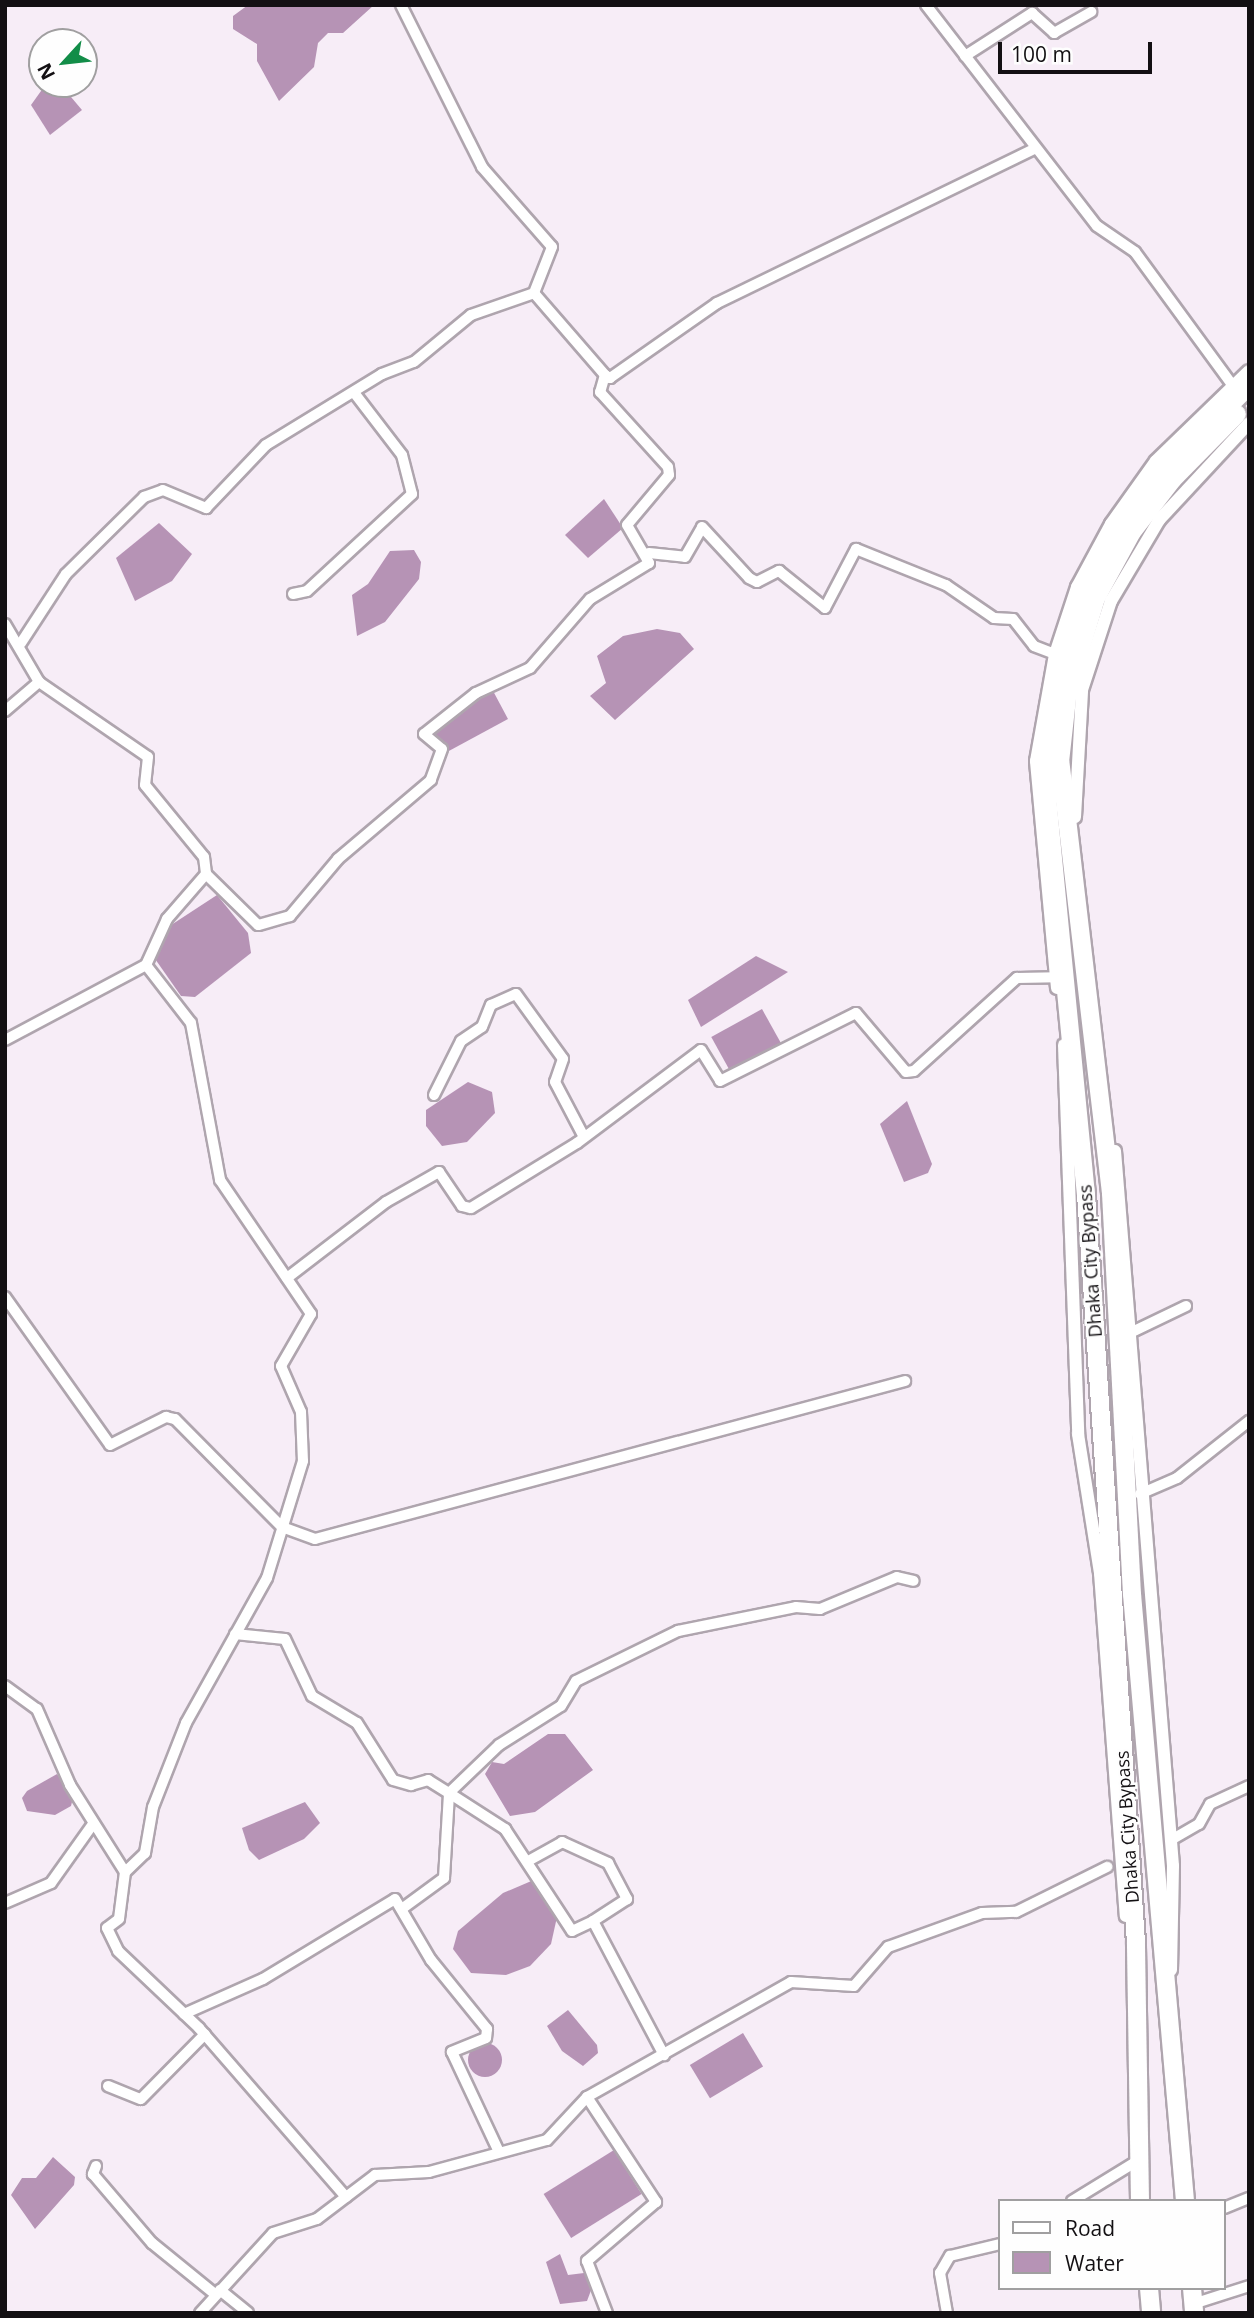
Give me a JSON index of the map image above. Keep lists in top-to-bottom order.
{
  "streets": {
    "highway": ["Dhaka City Bypass"]
  },
  "legend": ["Road", "Water"],
  "scale_bar": "100 m",
  "north": "bottom left"
}
